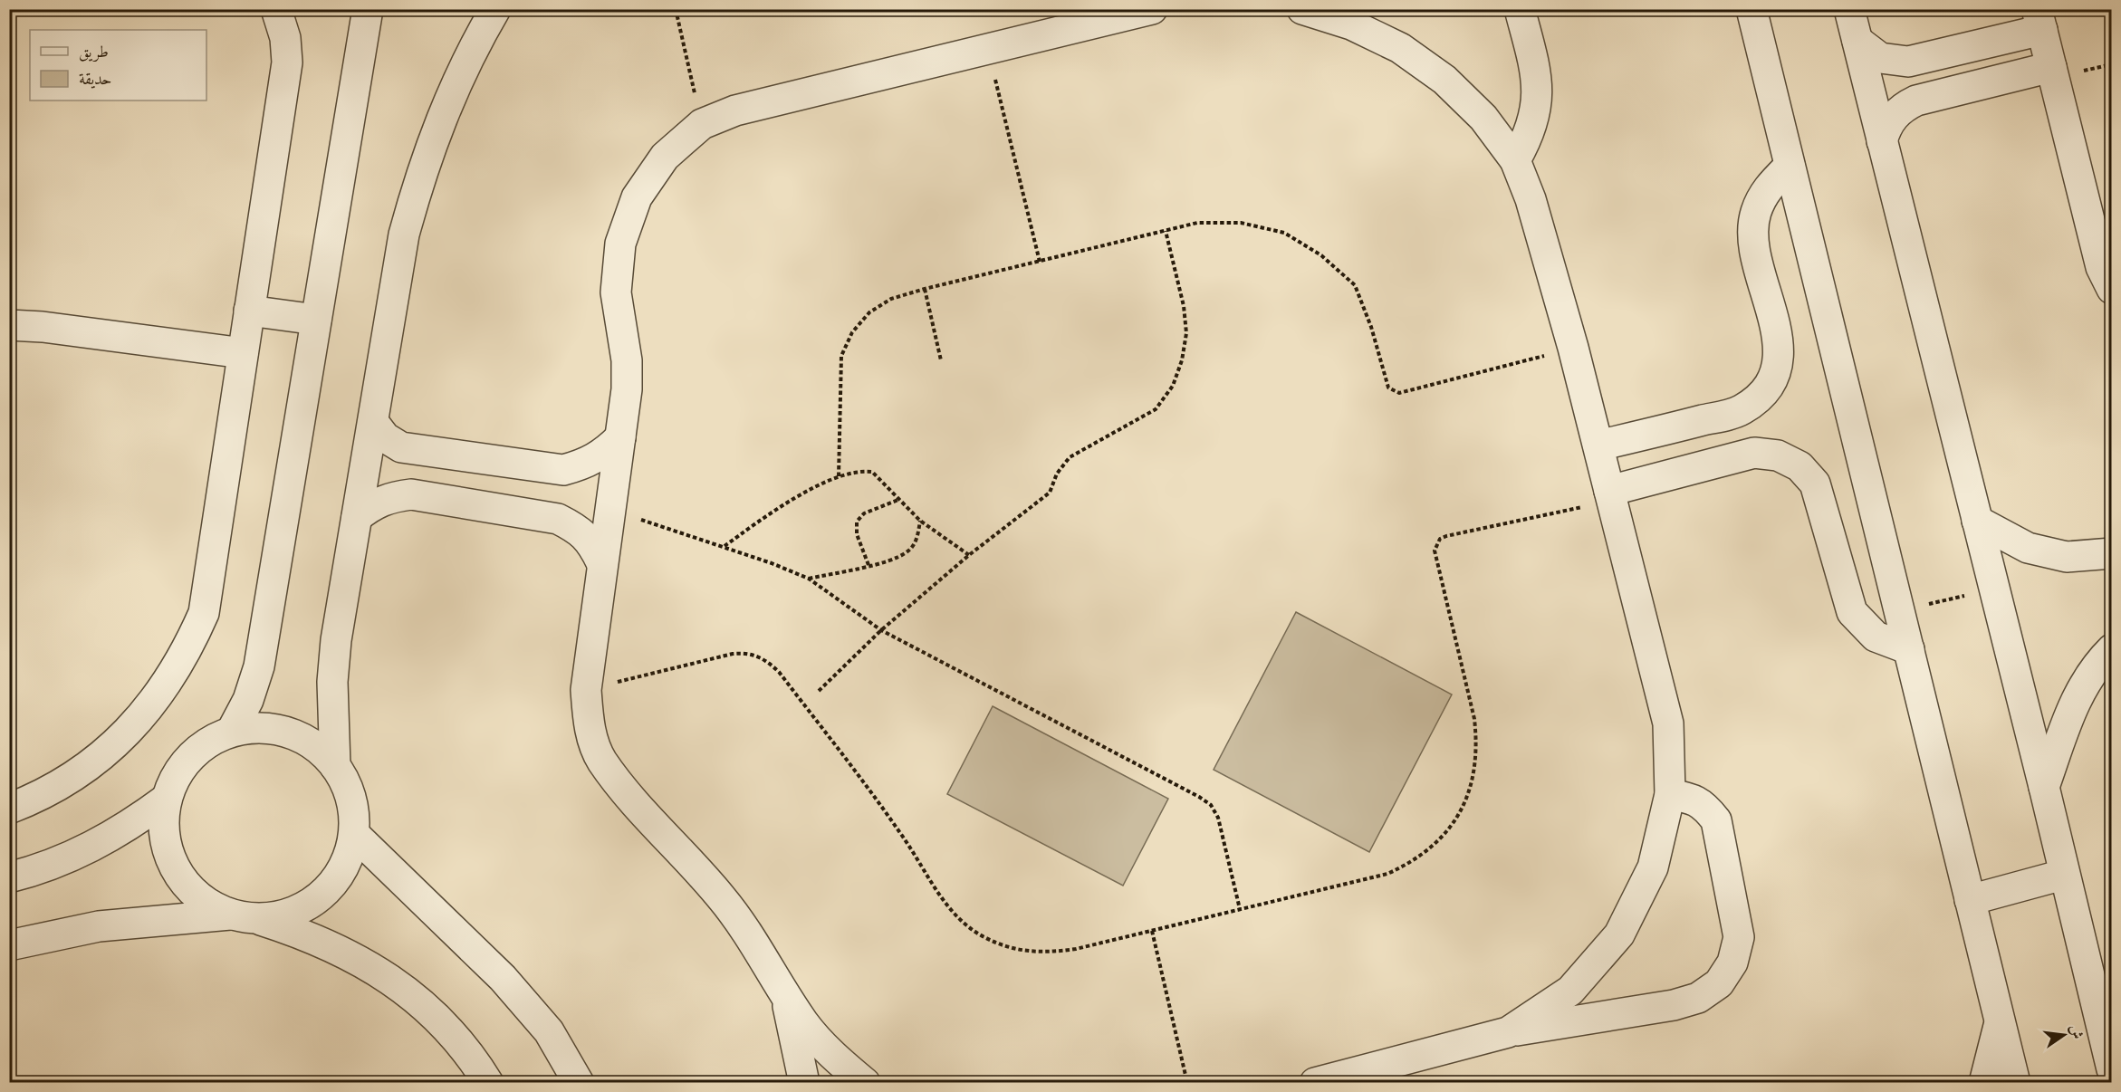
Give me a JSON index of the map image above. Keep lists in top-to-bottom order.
{
  "legend": ["طريق", "حديقة"],
  "north": "right"
}
